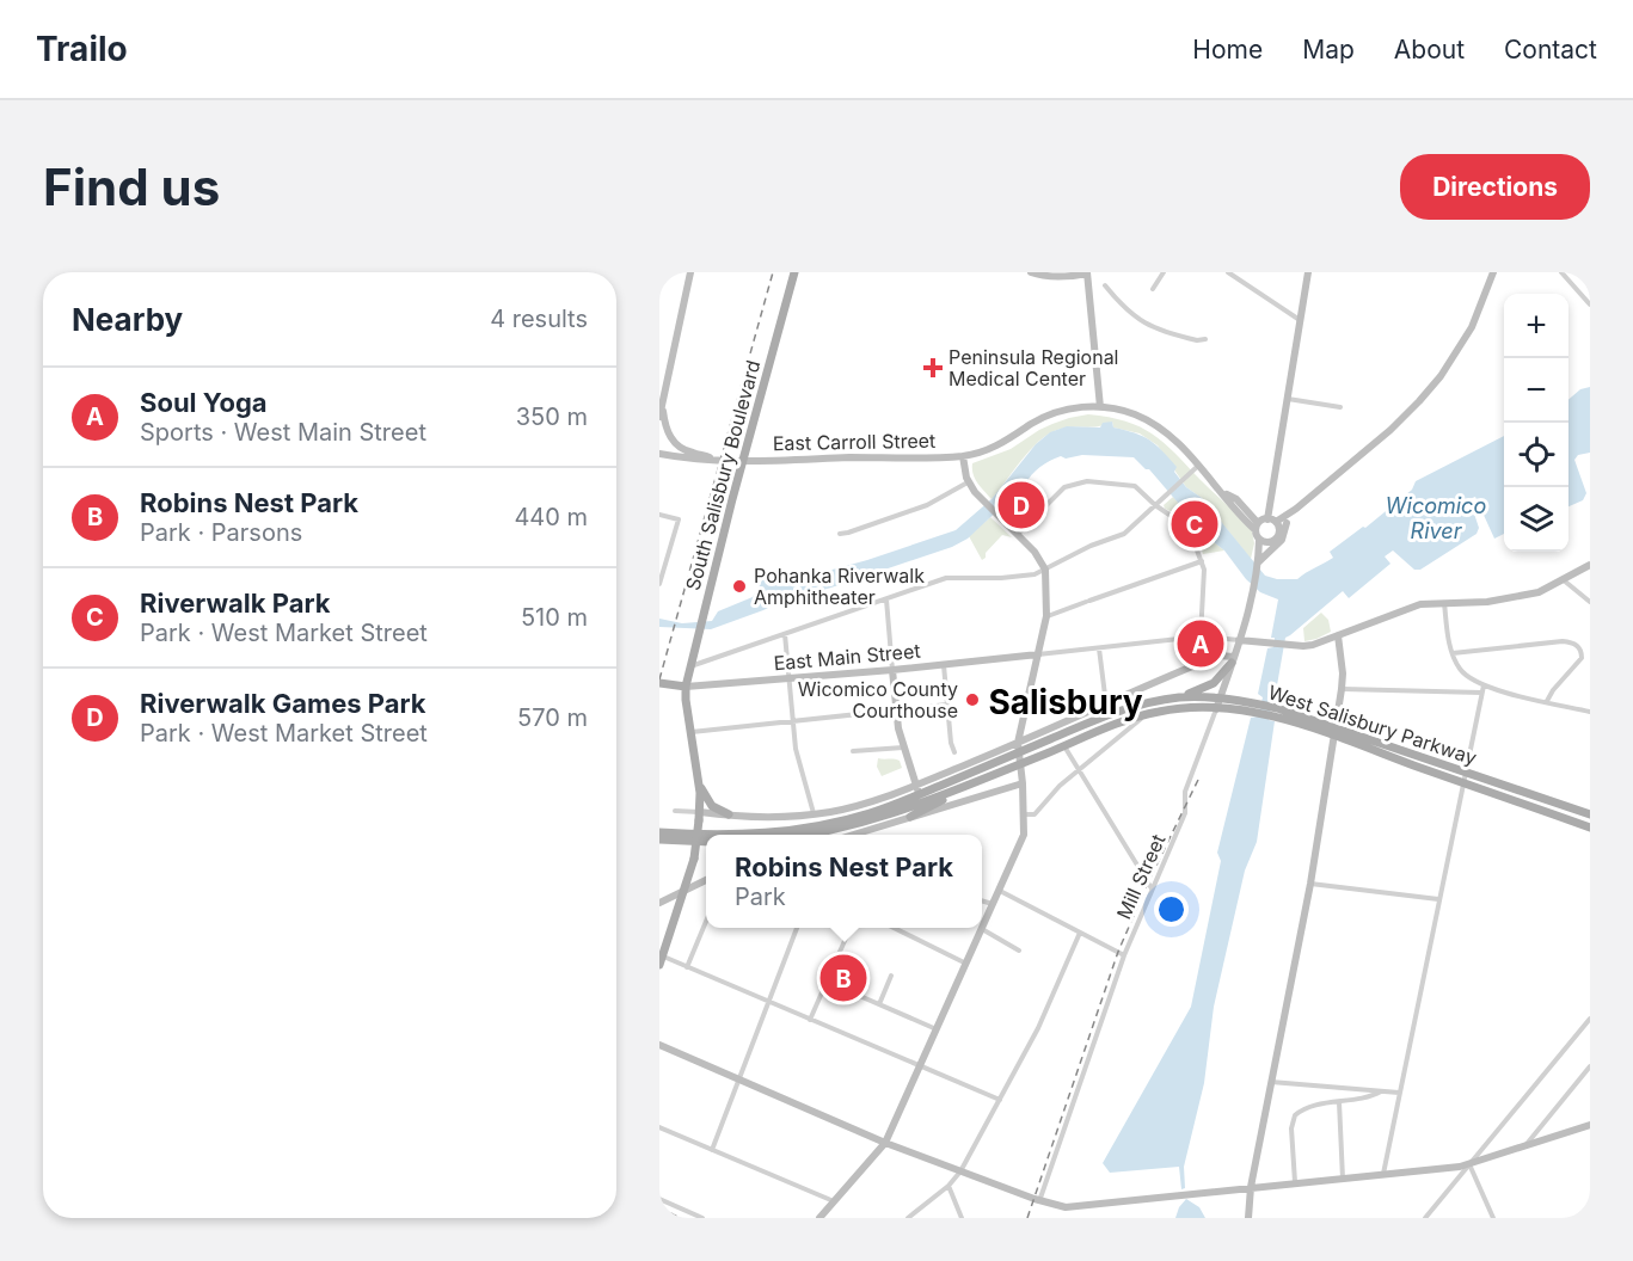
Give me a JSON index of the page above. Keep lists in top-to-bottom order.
{
  "streets": {
    "main road": ["South Salisbury Boulevard", "East Main Street", "West Salisbury Parkway"],
    "street": ["East Carroll Street", "Mill Street"]
  },
  "crossings": [
    ["East Carroll Street", "South Salisbury Boulevard"],
    ["East Carroll Street", "Mill Street"],
    ["South Salisbury Boulevard", "East Main Street"],
    ["West Salisbury Parkway", "Mill Street"]
  ],
  "districts": ["Salisbury"],
  "water": ["Wicomico River"],
  "places": {
    "health": ["Peninsula Regional Medical Center"],
    "other": ["Pohanka Riverwalk Amphitheater", "Wicomico County Courthouse"]
  },
  "page": {
    "header": "Trailo",
    "nav": [
      "Home",
      "Map",
      "About",
      "Contact"
    ],
    "buttons": "Directions",
    "title": "Find us",
    "heading": ["Nearby", "4 results"],
    "map_buttons": ["+", "−"],
    "list": [
      {
        "mark": "A",
        "name": "Soul Yoga",
        "note": "Sports · West Main Street",
        "value": "350 m"
      },
      {
        "mark": "B",
        "name": "Robins Nest Park",
        "note": "Park · Parsons",
        "value": "440 m"
      },
      {
        "mark": "C",
        "name": "Riverwalk Park",
        "note": "Park · West Market Street",
        "value": "510 m"
      },
      {
        "mark": "D",
        "name": "Riverwalk Games Park",
        "note": "Park · West Market Street",
        "value": "570 m"
      }
    ],
    "pins": [
      "D",
      "C",
      "A",
      "B"
    ],
    "popup": ["Robins Nest Park", "Park"]
  }
}
